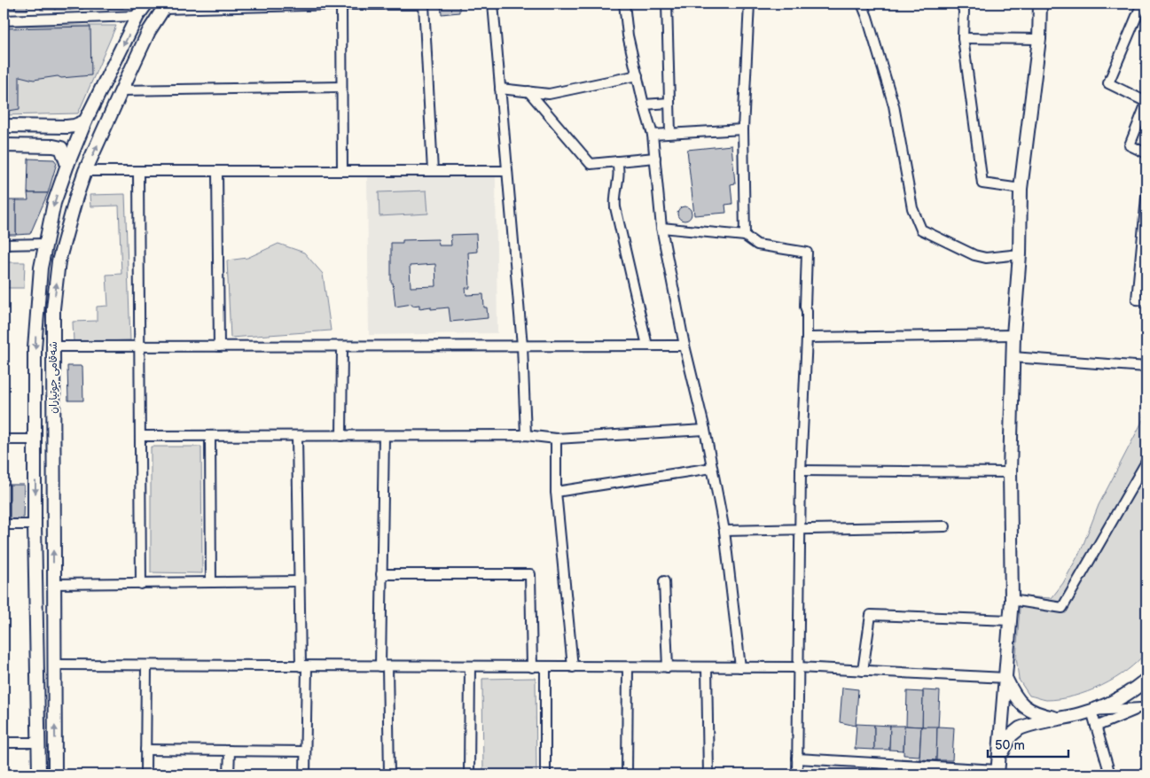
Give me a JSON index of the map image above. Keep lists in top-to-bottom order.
{
  "streets": {
    "main road": ["شەقامی جوتیاران"]
  },
  "scale_bar": "50 m"
}
